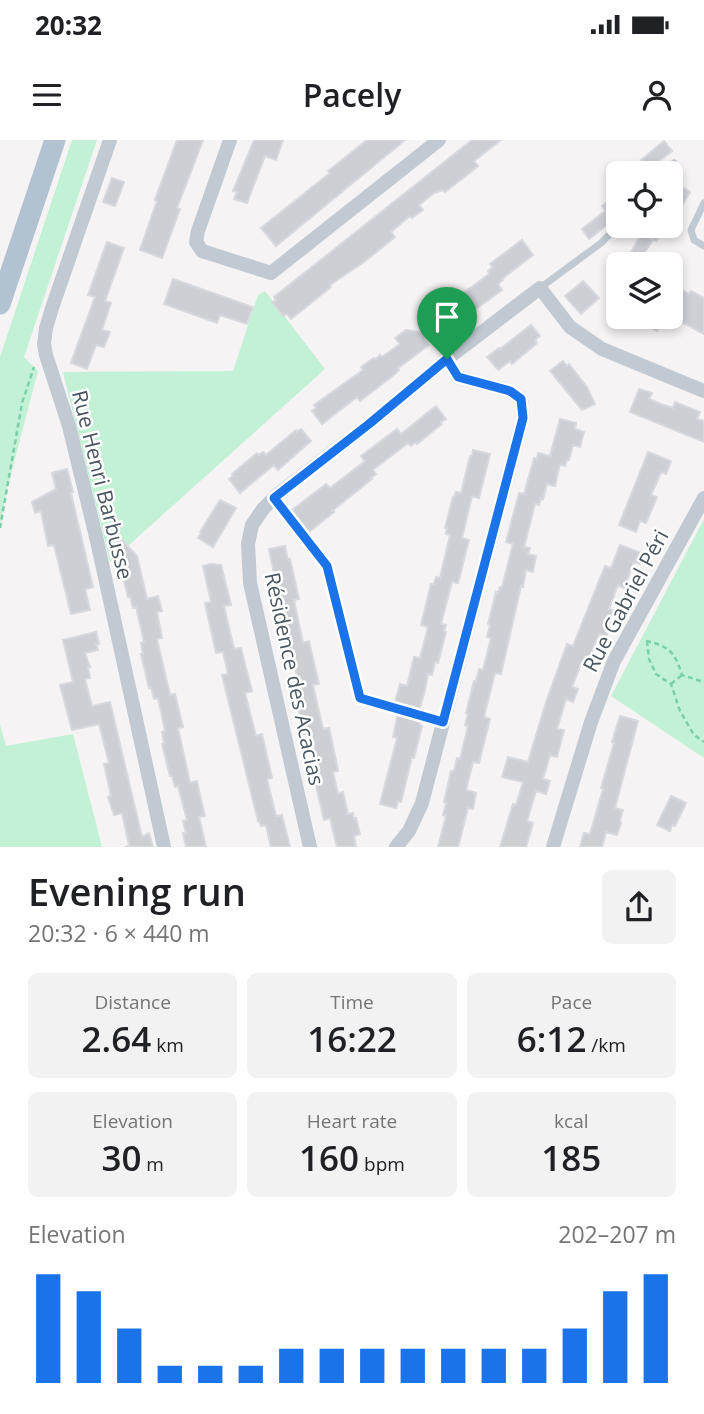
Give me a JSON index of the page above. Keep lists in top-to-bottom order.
{
  "streets": {
    "street": ["Rue Henri Barbusse", "Rue Gabriel Péri", "Résidence des Acacias"]
  },
  "page": {
    "status": "20:32",
    "header": "Pacely",
    "heading": ["Evening run", "20:32 · 6 × 440 m"],
    "stats": [
      ["Distance", "2.64 km"],
      ["Time", "16:22"],
      ["Pace", "6:12 /km"],
      ["Elevation", "30 m"],
      ["Heart rate", "160 bpm"],
      ["kcal", "185"]
    ],
    "chart": ["Elevation", "202–207 m"]
  }
}
